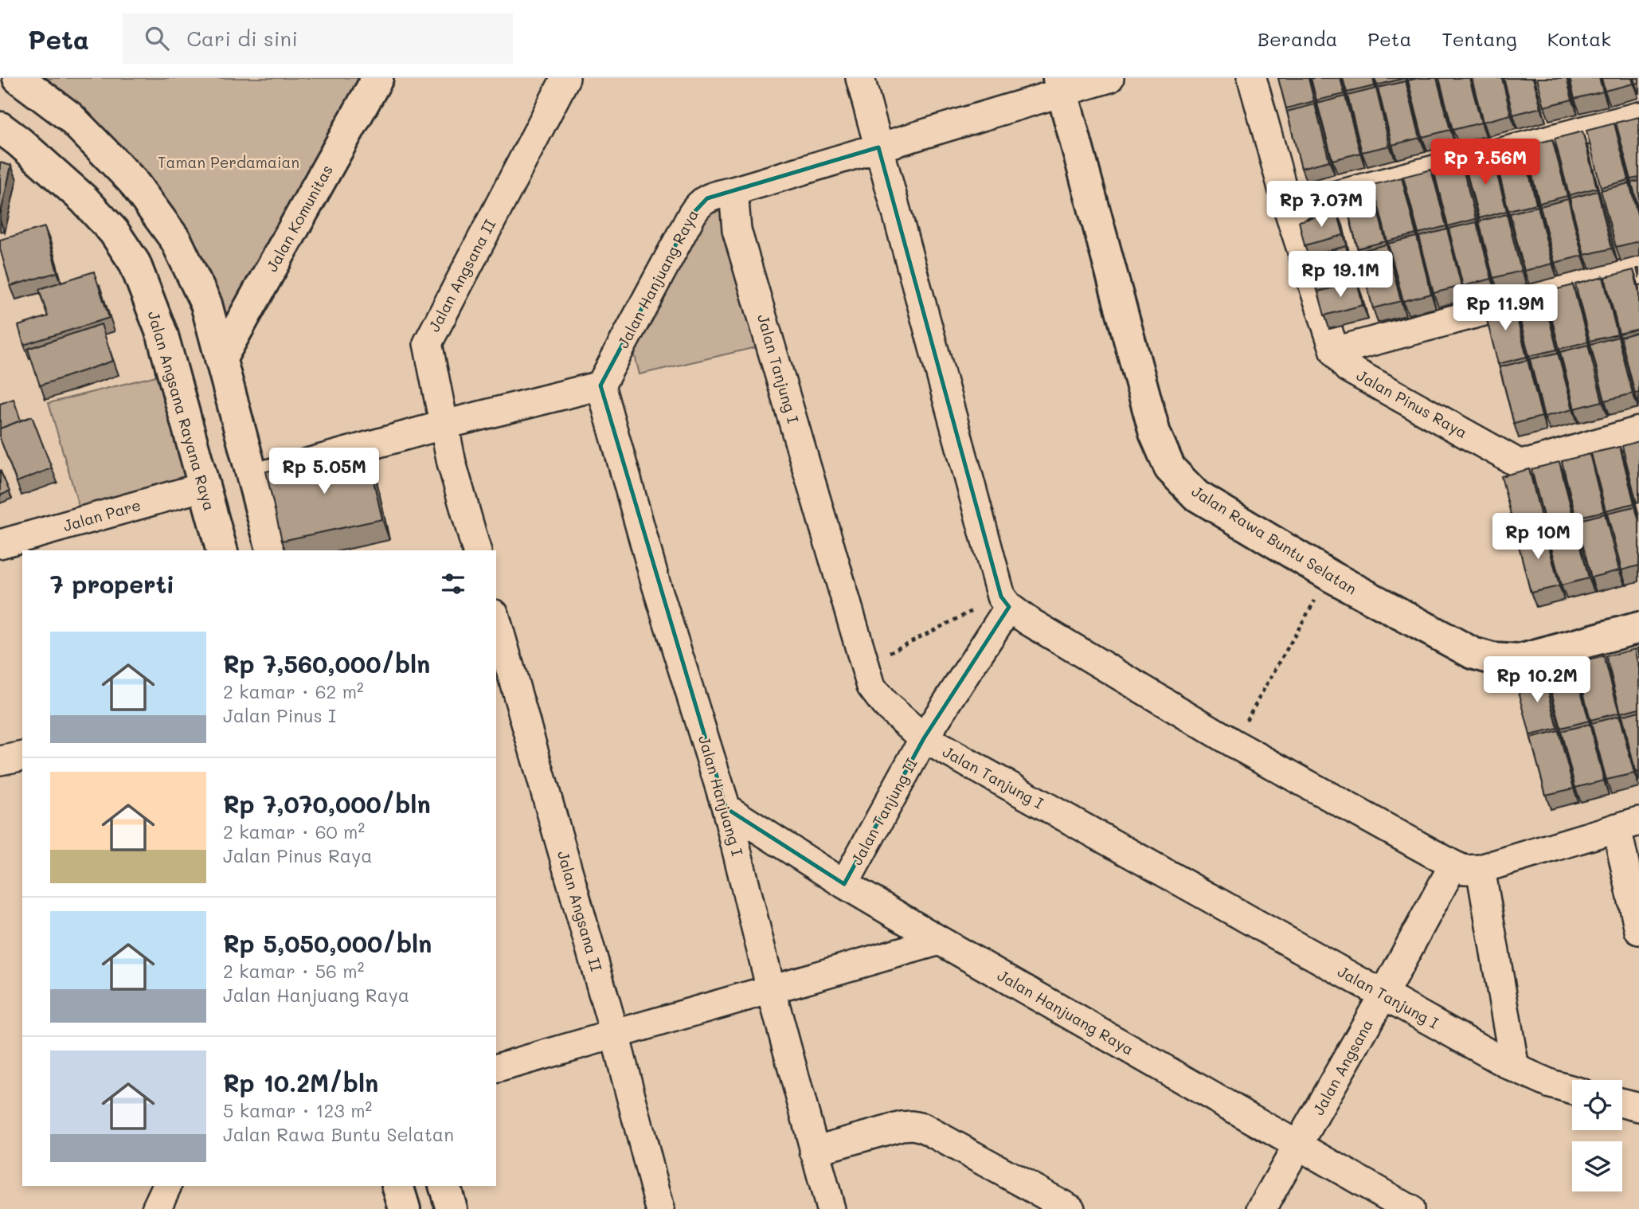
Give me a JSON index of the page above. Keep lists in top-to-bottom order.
{
  "streets": {
    "street": [
      "Jalan Komunitas",
      "Jalan Angsana II",
      "Jalan Hanjuang Raya",
      "Jalan Tanjung I",
      "Jalan Pinus Raya",
      "Jalan Angsana Rayana Raya",
      "Jalan Pare",
      "Jalan Rawa Buntu Selatan",
      "Jalan Hanjuang I",
      "Jalan Tanjung II",
      "Jalan Angsana"
    ]
  },
  "crossings": [
    ["Jalan Hanjuang Raya", "Jalan Tanjung I"],
    ["Jalan Hanjuang Raya", "Jalan Rawa Buntu Selatan"],
    ["Jalan Hanjuang Raya", "Jalan Hanjuang I"],
    ["Jalan Hanjuang Raya", "Jalan Tanjung II"],
    ["Jalan Hanjuang Raya", "Jalan Angsana"],
    ["Jalan Tanjung I", "Jalan Tanjung II"],
    ["Jalan Tanjung I", "Jalan Angsana"],
    ["Jalan Angsana Rayana Raya", "Jalan Pare"]
  ],
  "parks": ["Taman Perdamaian"],
  "page": {
    "header": "Peta",
    "search": "Cari di sini",
    "nav": [
      "Beranda",
      "Peta",
      "Tentang",
      "Kontak"
    ],
    "price": [
      "Rp 7.56M",
      "Rp 7.07M",
      "Rp 19.1M",
      "Rp 11.9M",
      "Rp 5.05M",
      "Rp 10M",
      "Rp 10.2M"
    ],
    "heading": "7 properti",
    "list": [
      {
        "name": "Rp 7,560,000/bln",
        "note": "2 kamar · 62 m² · Jalan Pinus I"
      },
      {
        "name": "Rp 7,070,000/bln",
        "note": "2 kamar · 60 m² · Jalan Pinus Raya"
      },
      {
        "name": "Rp 5,050,000/bln",
        "note": "2 kamar · 56 m² · Jalan Hanjuang Raya"
      },
      {
        "name": "Rp 10.2M/bln",
        "note": "5 kamar · 123 m² · Jalan Rawa Buntu Selatan"
      }
    ]
  }
}
